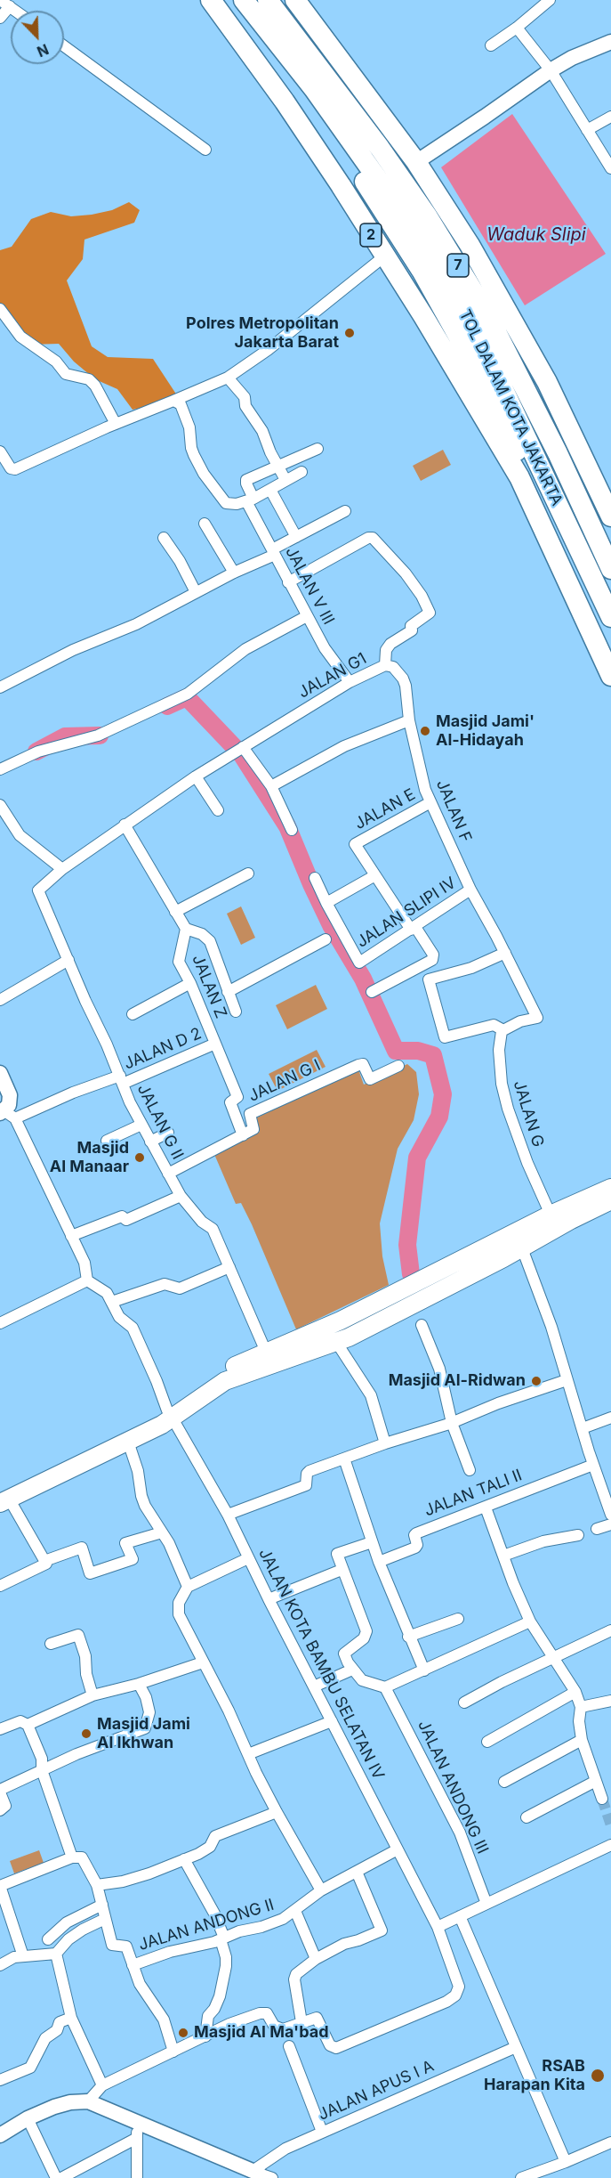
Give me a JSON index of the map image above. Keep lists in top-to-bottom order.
{
  "streets": {
    "highway": ["2", "7", "TOL DALAM KOTA JAKARTA"],
    "street": [
      "JALAN V III",
      "JALAN G1",
      "JALAN E",
      "JALAN F",
      "JALAN SLIPI IV",
      "JALAN Z",
      "JALAN D 2",
      "JALAN G I",
      "JALAN G",
      "JALAN G II",
      "JALAN TALI II",
      "JALAN KOTA BAMBU SELATAN IV",
      "JALAN ANDONG III",
      "JALAN ANDONG II",
      "JALAN APUS I A"
    ]
  },
  "crossings": [
    ["JALAN V III", "JALAN G1"],
    ["JALAN G1", "JALAN F"],
    ["JALAN E", "JALAN F"],
    ["JALAN F", "JALAN SLIPI IV"],
    ["JALAN F", "JALAN G"],
    ["JALAN Z", "JALAN D 2"],
    ["JALAN Z", "JALAN G I"],
    ["JALAN D 2", "JALAN G II"],
    ["JALAN KOTA BAMBU SELATAN IV", "JALAN ANDONG II"]
  ],
  "water": ["Waduk Slipi"],
  "places": [
    "Polres Metropolitan Jakarta Barat",
    "Masjid Jami' Al-Hidayah",
    "Masjid Al Manaar",
    "Masjid Al-Ridwan",
    "Masjid Jami Al Ikhwan",
    "Masjid Al Ma'bad",
    "RSAB Harapan Kita"
  ],
  "north": "bottom right"
}
